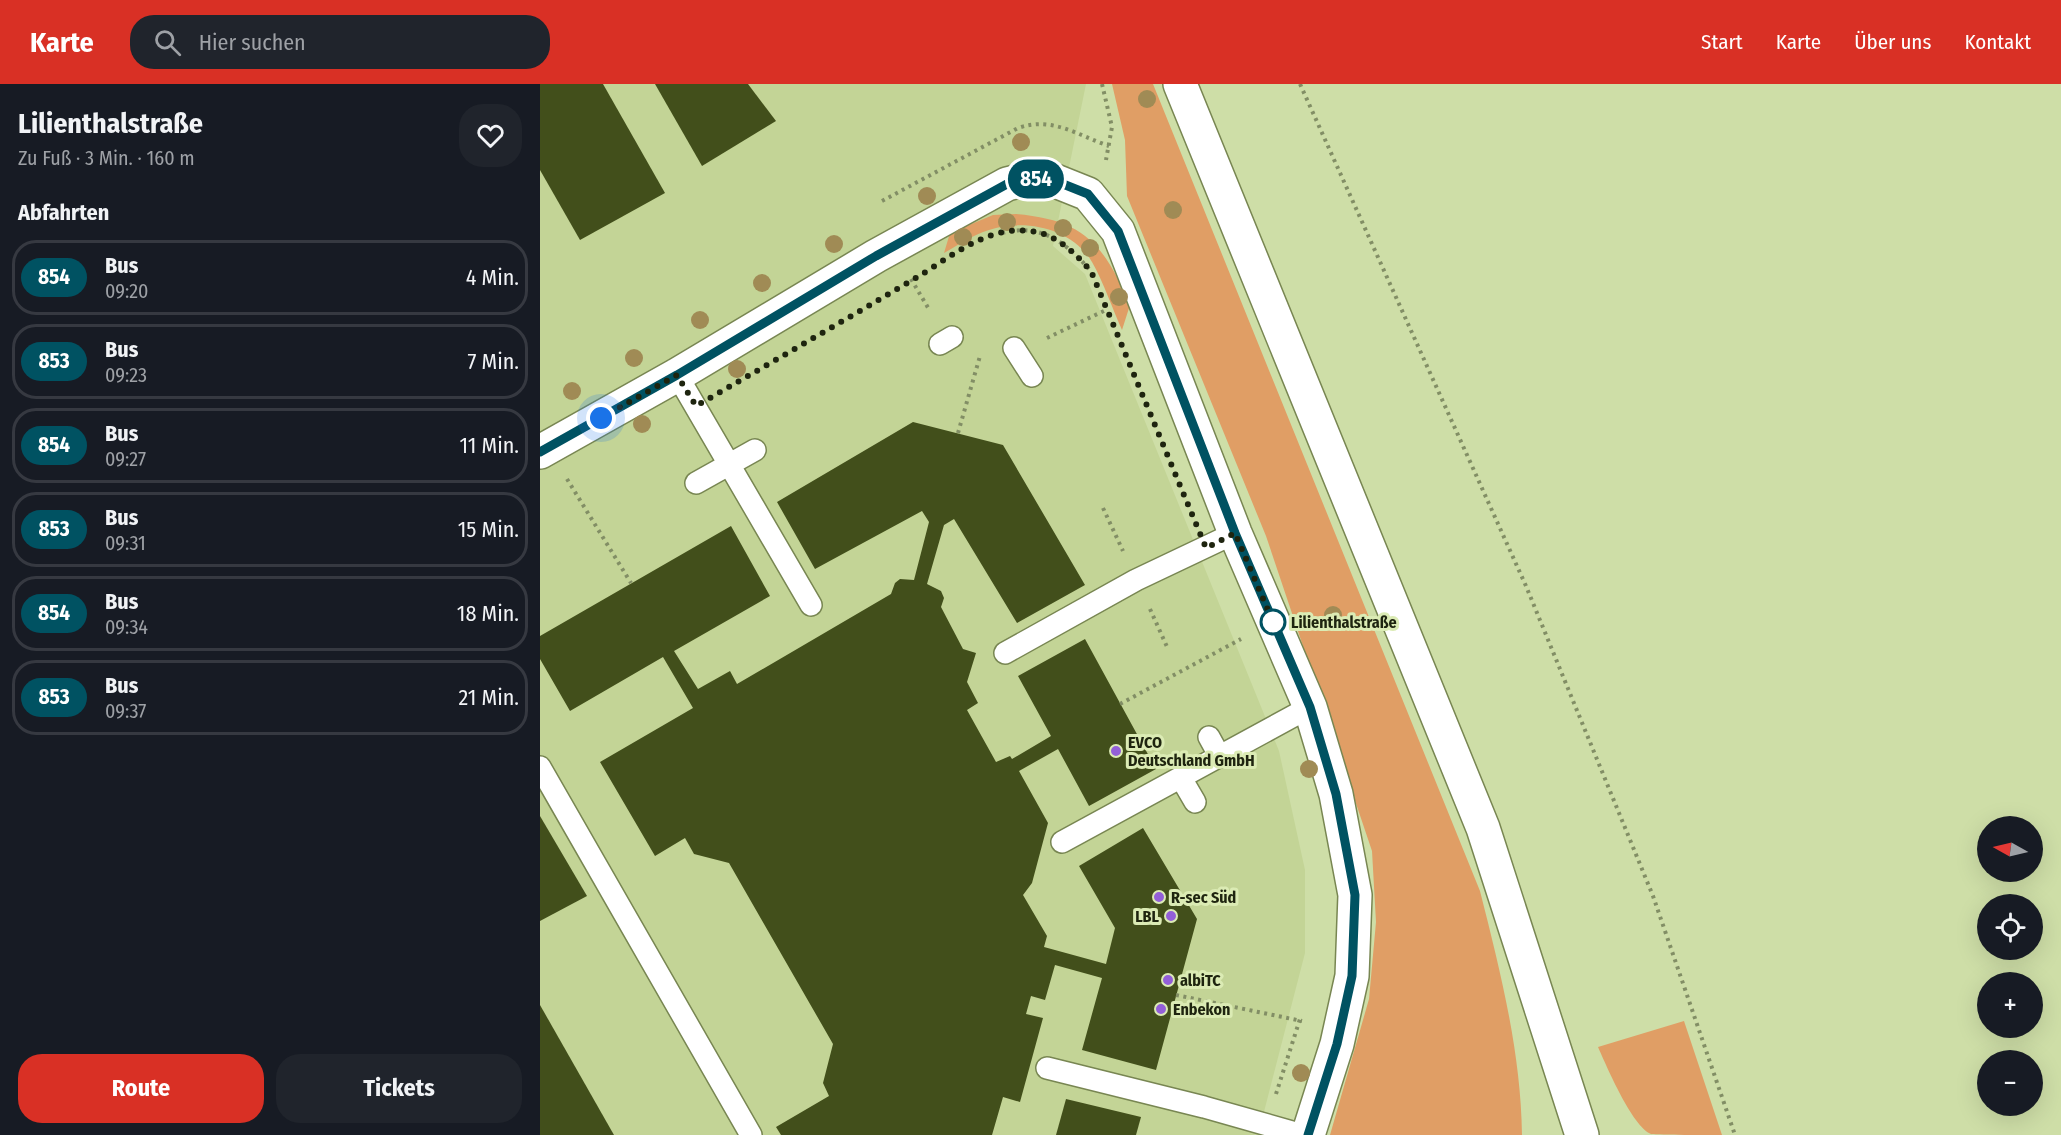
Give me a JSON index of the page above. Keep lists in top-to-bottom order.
{
  "places": [
    "Lilienthalstraße",
    "EVCO Deutschland GmbH",
    "R-sec Süd",
    "LBL",
    "albiTC",
    "Enbekon"
  ],
  "lines": ["bus line 854"],
  "north": "left",
  "page": {
    "header": "Karte",
    "search": "Hier suchen",
    "nav": [
      "Start",
      "Karte",
      "Über uns",
      "Kontakt"
    ],
    "heading": [
      ["Lilienthalstraße", "Zu Fuß · 3 Min. · 160 m"],
      "Abfahrten"
    ],
    "on_map": "854",
    "list": [
      {
        "mark": "854",
        "name": "Bus",
        "note": "09:20",
        "value": "4 Min."
      },
      {
        "mark": "853",
        "name": "Bus",
        "note": "09:23",
        "value": "7 Min."
      },
      {
        "mark": "854",
        "name": "Bus",
        "note": "09:27",
        "value": "11 Min."
      },
      {
        "mark": "853",
        "name": "Bus",
        "note": "09:31",
        "value": "15 Min."
      },
      {
        "mark": "854",
        "name": "Bus",
        "note": "09:34",
        "value": "18 Min."
      },
      {
        "mark": "853",
        "name": "Bus",
        "note": "09:37",
        "value": "21 Min."
      }
    ],
    "map_buttons": ["+", "−"],
    "buttons": ["Route", "Tickets"]
  }
}
